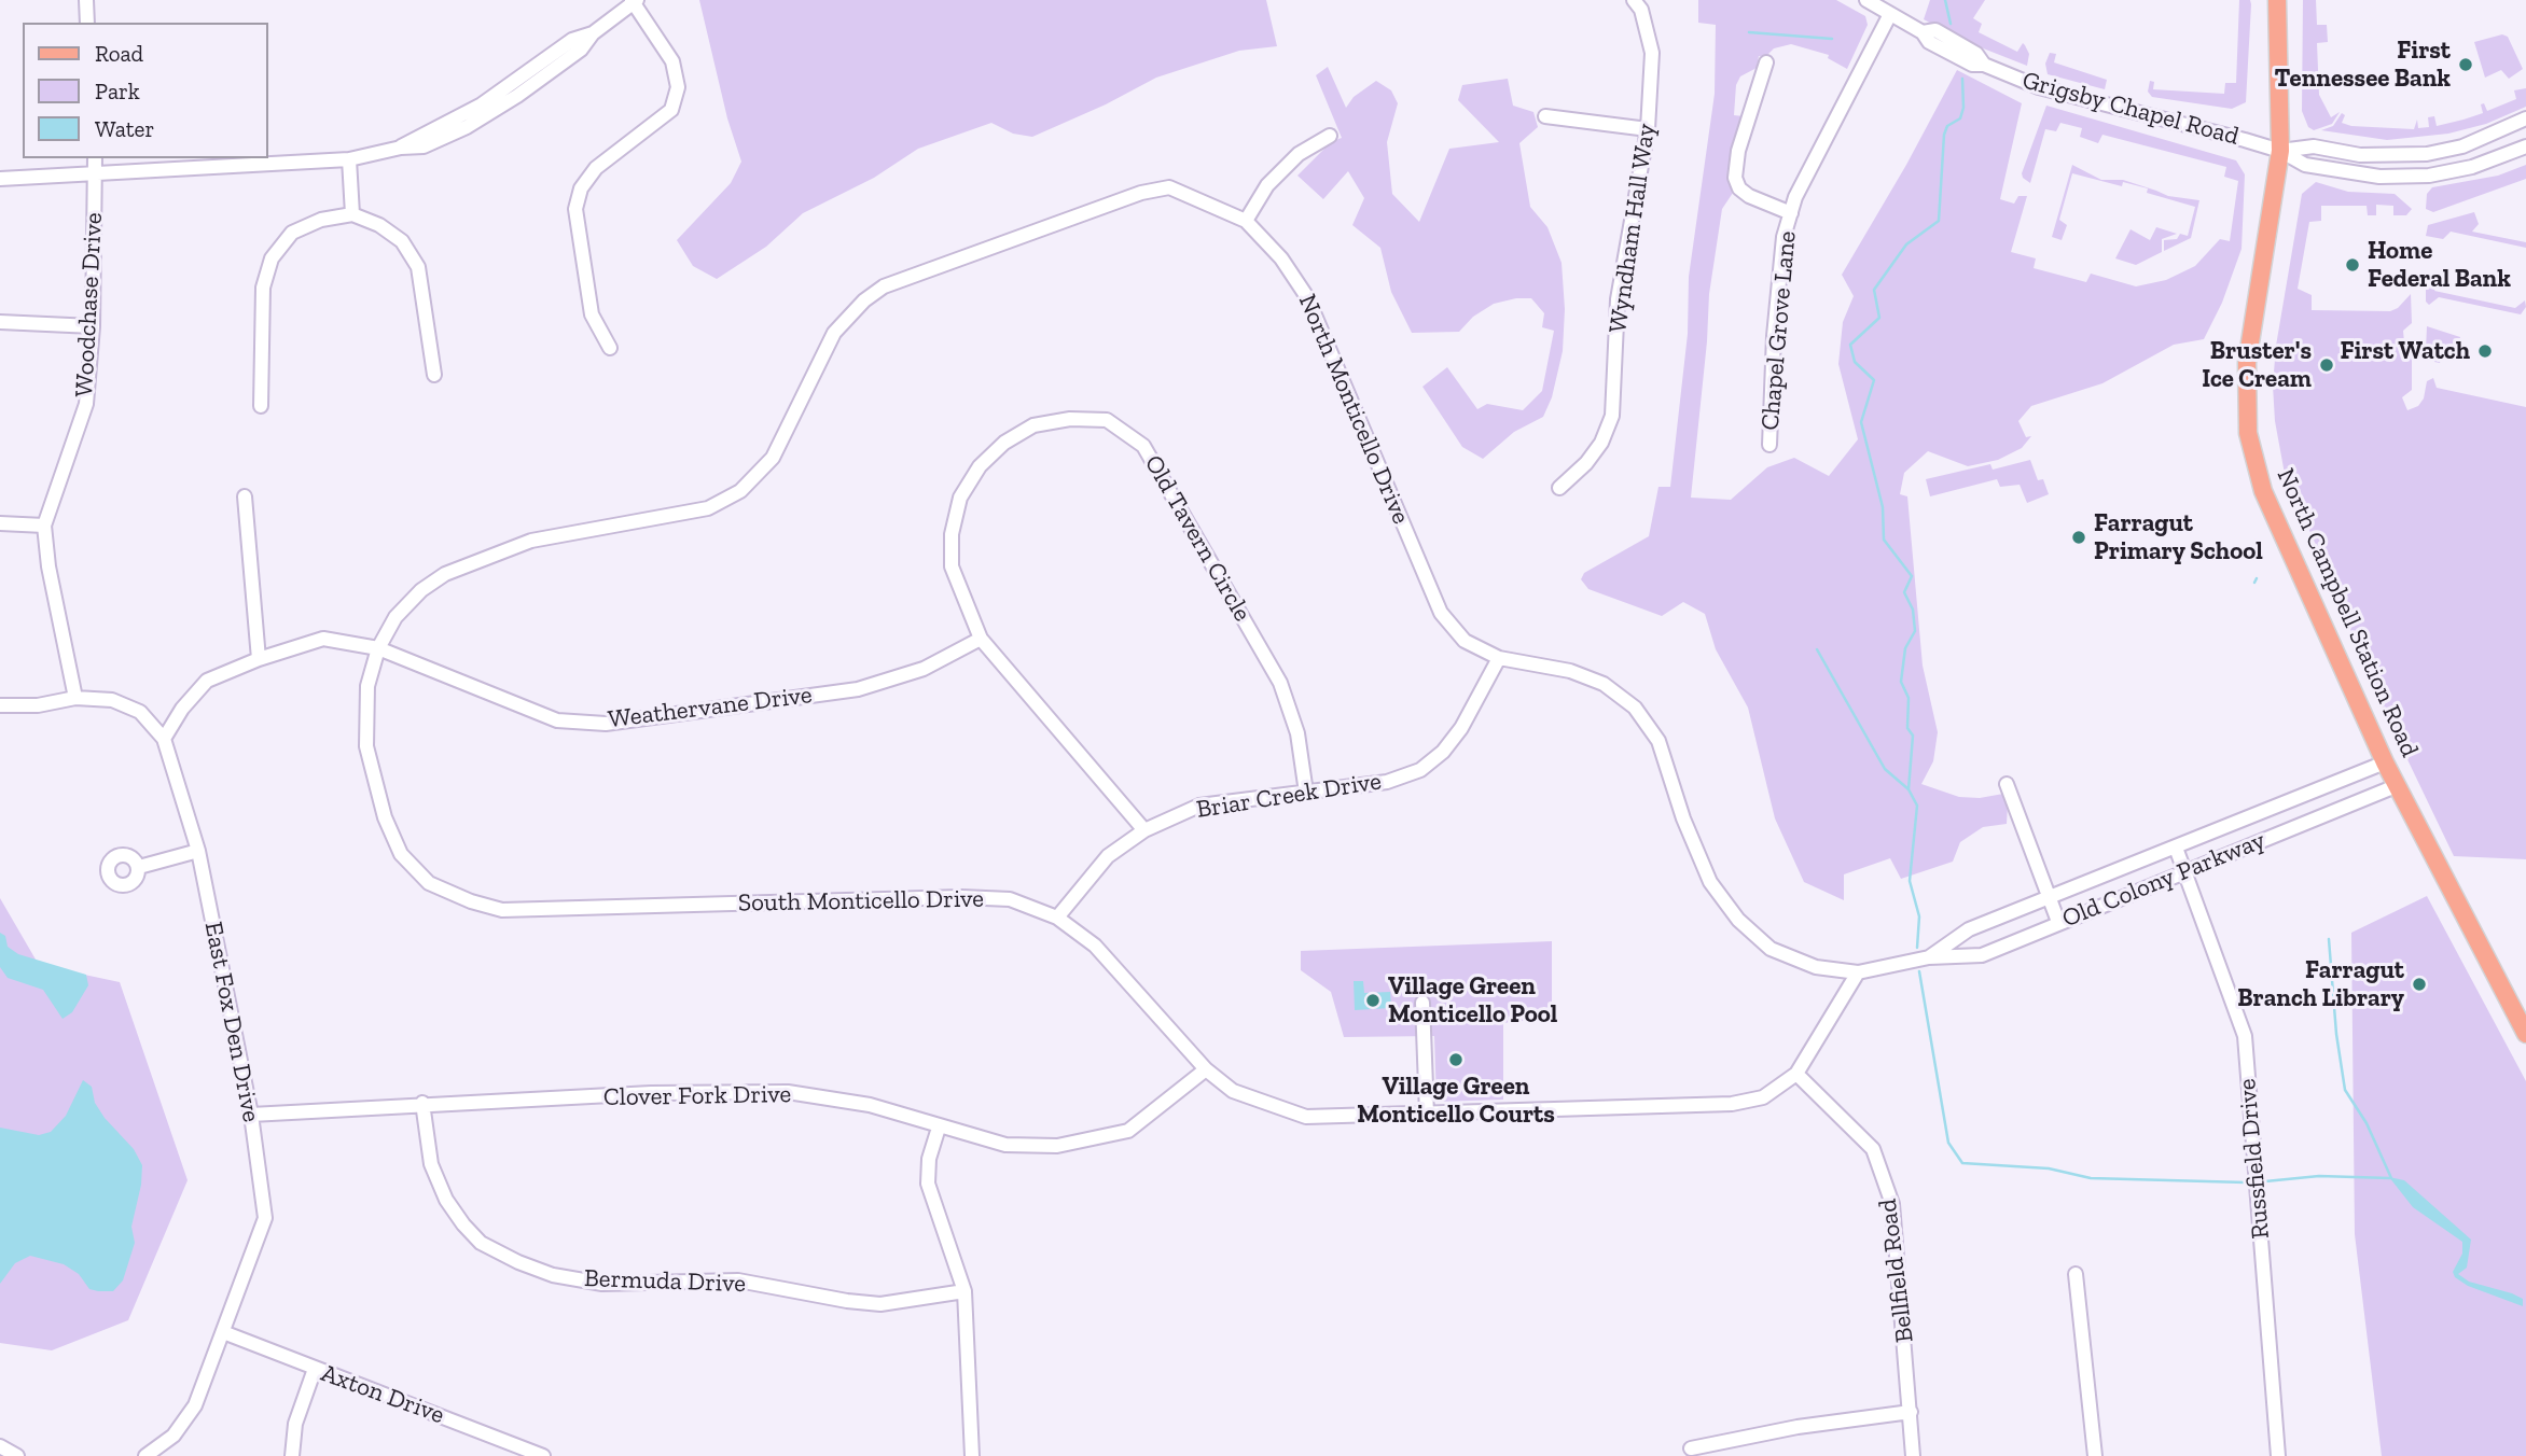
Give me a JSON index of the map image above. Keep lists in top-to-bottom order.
{
  "streets": {
    "main road": ["North Campbell Station Road"],
    "street": [
      "Grigsby Chapel Road",
      "Wyndham Hall Way",
      "Woodchase Drive",
      "Chapel Grove Lane",
      "North Monticello Drive",
      "Old Tavern Circle",
      "Weathervane Drive",
      "Briar Creek Drive",
      "Old Colony Parkway",
      "South Monticello Drive",
      "East Fox Den Drive",
      "Clover Fork Drive",
      "Russfield Drive",
      "Bellfield Road",
      "Bermuda Drive",
      "Axton Drive"
    ]
  },
  "crossings": [
    ["Grigsby Chapel Road", "Chapel Grove Lane"],
    ["Grigsby Chapel Road", "North Campbell Station Road"],
    ["Woodchase Drive", "East Fox Den Drive"],
    ["North Monticello Drive", "Weathervane Drive"],
    ["North Monticello Drive", "Briar Creek Drive"],
    ["North Monticello Drive", "Old Colony Parkway"],
    ["North Monticello Drive", "South Monticello Drive"],
    ["Old Tavern Circle", "Weathervane Drive"],
    ["Old Tavern Circle", "Briar Creek Drive"],
    ["North Campbell Station Road", "Old Colony Parkway"],
    ["Weathervane Drive", "South Monticello Drive"],
    ["Weathervane Drive", "East Fox Den Drive"],
    ["Briar Creek Drive", "South Monticello Drive"],
    ["Old Colony Parkway", "South Monticello Drive"],
    ["Old Colony Parkway", "Russfield Drive"],
    ["South Monticello Drive", "Clover Fork Drive"],
    ["South Monticello Drive", "Bellfield Road"],
    ["East Fox Den Drive", "Clover Fork Drive"],
    ["East Fox Den Drive", "Axton Drive"],
    ["Clover Fork Drive", "Bermuda Drive"]
  ],
  "places": [
    "First Tennessee Bank",
    "Home Federal Bank",
    "First Watch",
    "Bruster's Ice Cream",
    "Farragut Primary School",
    "Farragut Branch Library",
    "Village Green Monticello Pool",
    "Village Green Monticello Courts"
  ],
  "legend": ["Road", "Park", "Water"]
}
